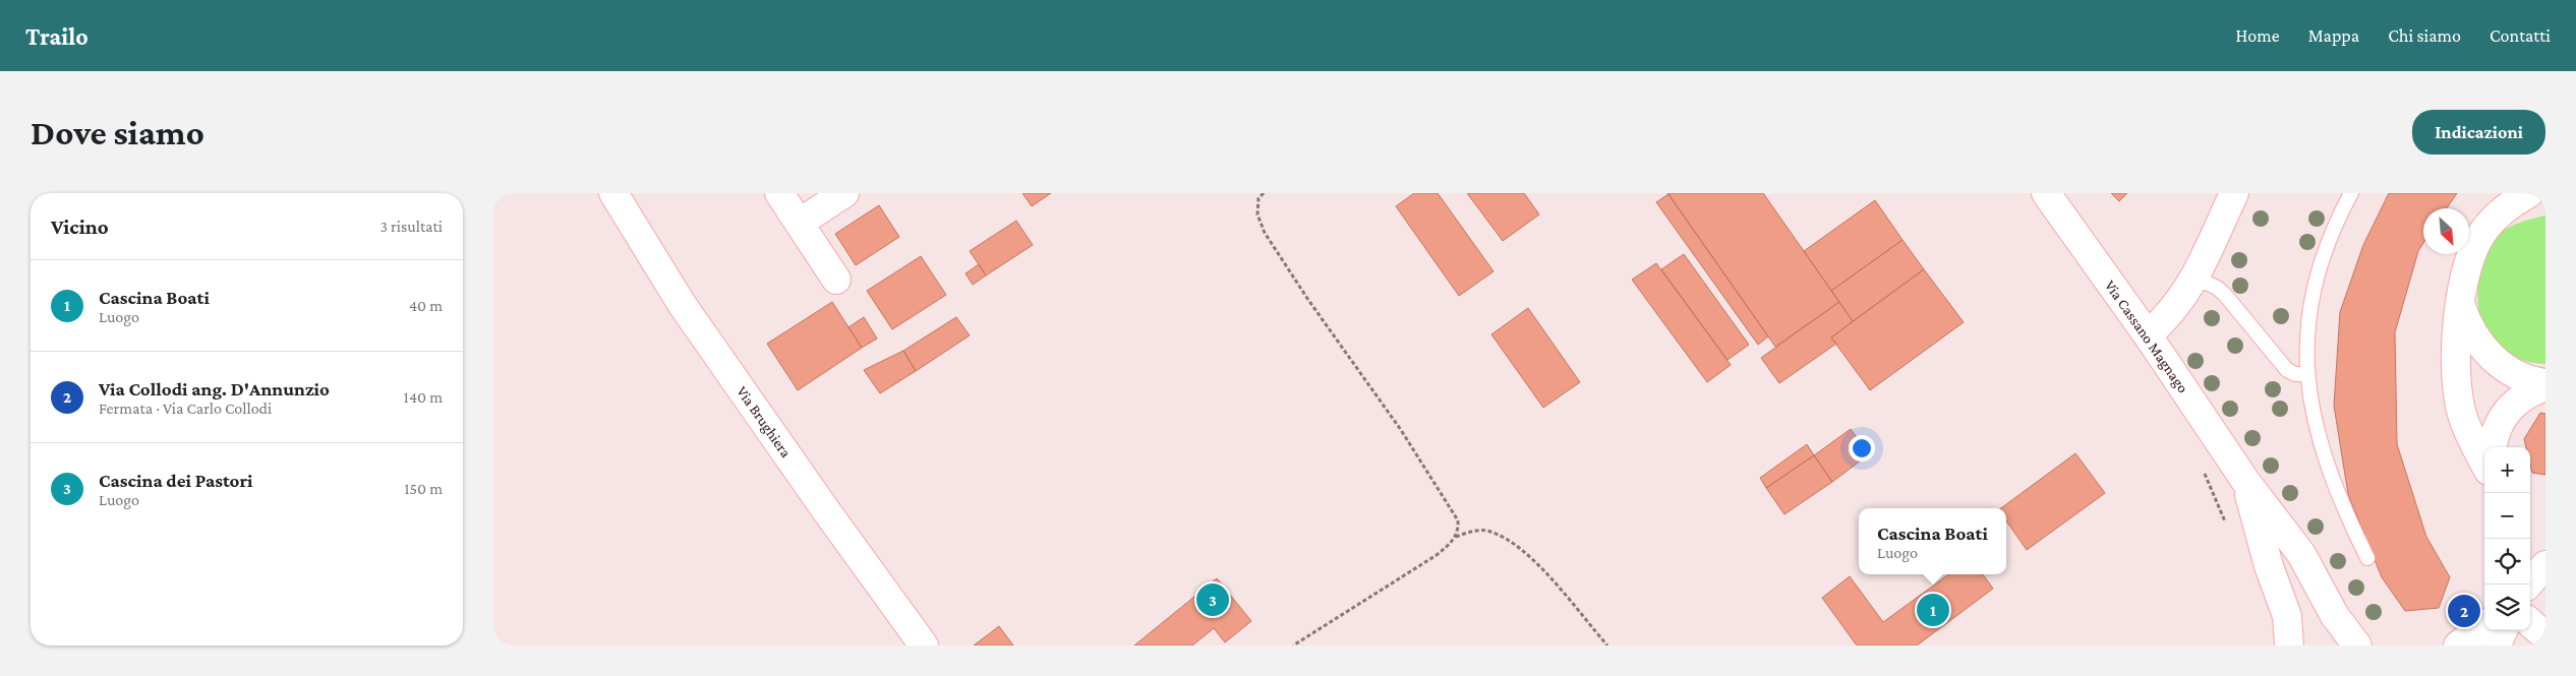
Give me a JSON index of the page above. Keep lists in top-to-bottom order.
{
  "streets": {
    "street": ["Via Cassano Magnago", "Via Brughiera"]
  },
  "north": "bottom right",
  "page": {
    "header": "Trailo",
    "nav": [
      "Home",
      "Mappa",
      "Chi siamo",
      "Contatti"
    ],
    "buttons": "Indicazioni",
    "title": "Dove siamo",
    "heading": ["Vicino", "3 risultati"],
    "list": [
      {
        "mark": "1",
        "name": "Cascina Boati",
        "note": "Luogo",
        "value": "40 m"
      },
      {
        "mark": "2",
        "name": "Via Collodi ang. D'Annunzio",
        "note": "Fermata · Via Carlo Collodi",
        "value": "140 m"
      },
      {
        "mark": "3",
        "name": "Cascina dei Pastori",
        "note": "Luogo",
        "value": "150 m"
      }
    ],
    "map_buttons": ["+", "−"],
    "popup": ["Cascina Boati", "Luogo"],
    "pins": ["3", "1", "2"]
  }
}
